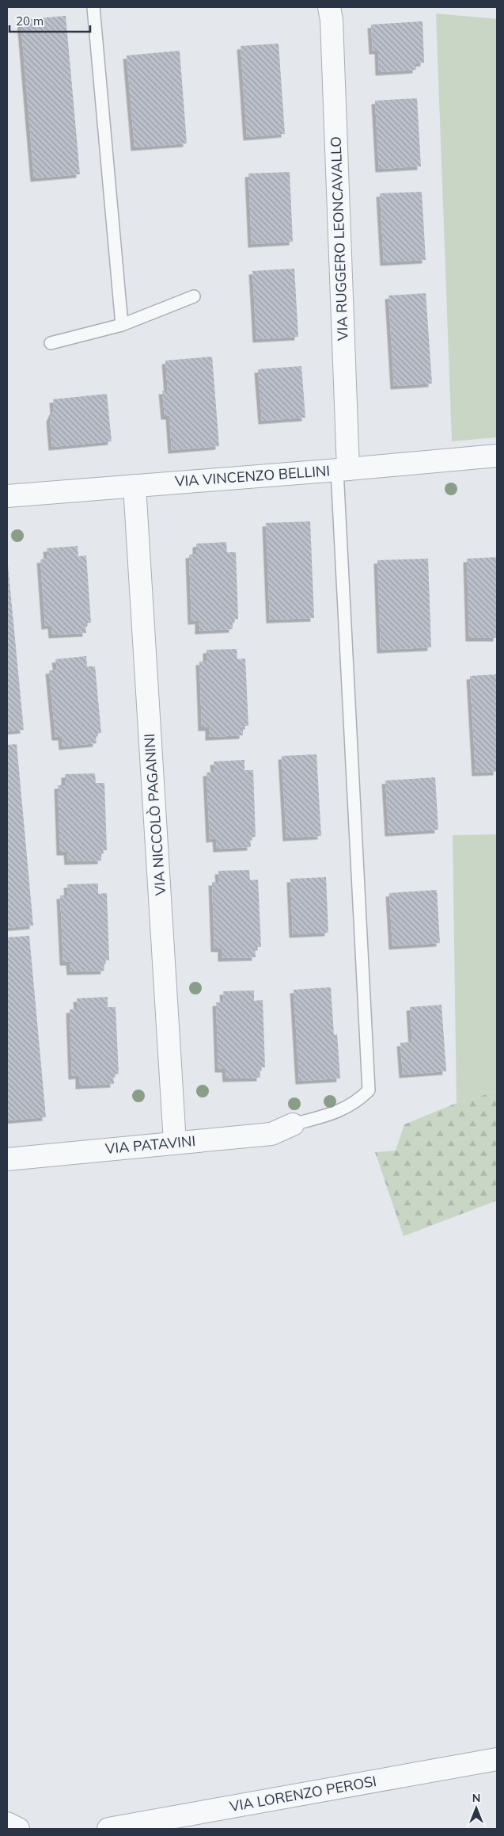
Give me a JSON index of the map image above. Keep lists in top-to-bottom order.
{
  "streets": {
    "street": [
      "VIA RUGGERO LEONCAVALLO",
      "VIA VINCENZO BELLINI",
      "VIA NICCOLÒ PAGANINI",
      "VIA PATAVINI",
      "VIA LORENZO PEROSI"
    ]
  },
  "crossings": [
    ["VIA RUGGERO LEONCAVALLO", "VIA VINCENZO BELLINI"],
    ["VIA VINCENZO BELLINI", "VIA NICCOLÒ PAGANINI"],
    ["VIA NICCOLÒ PAGANINI", "VIA PATAVINI"]
  ],
  "scale_bar": "20 m",
  "north": "top"
}
